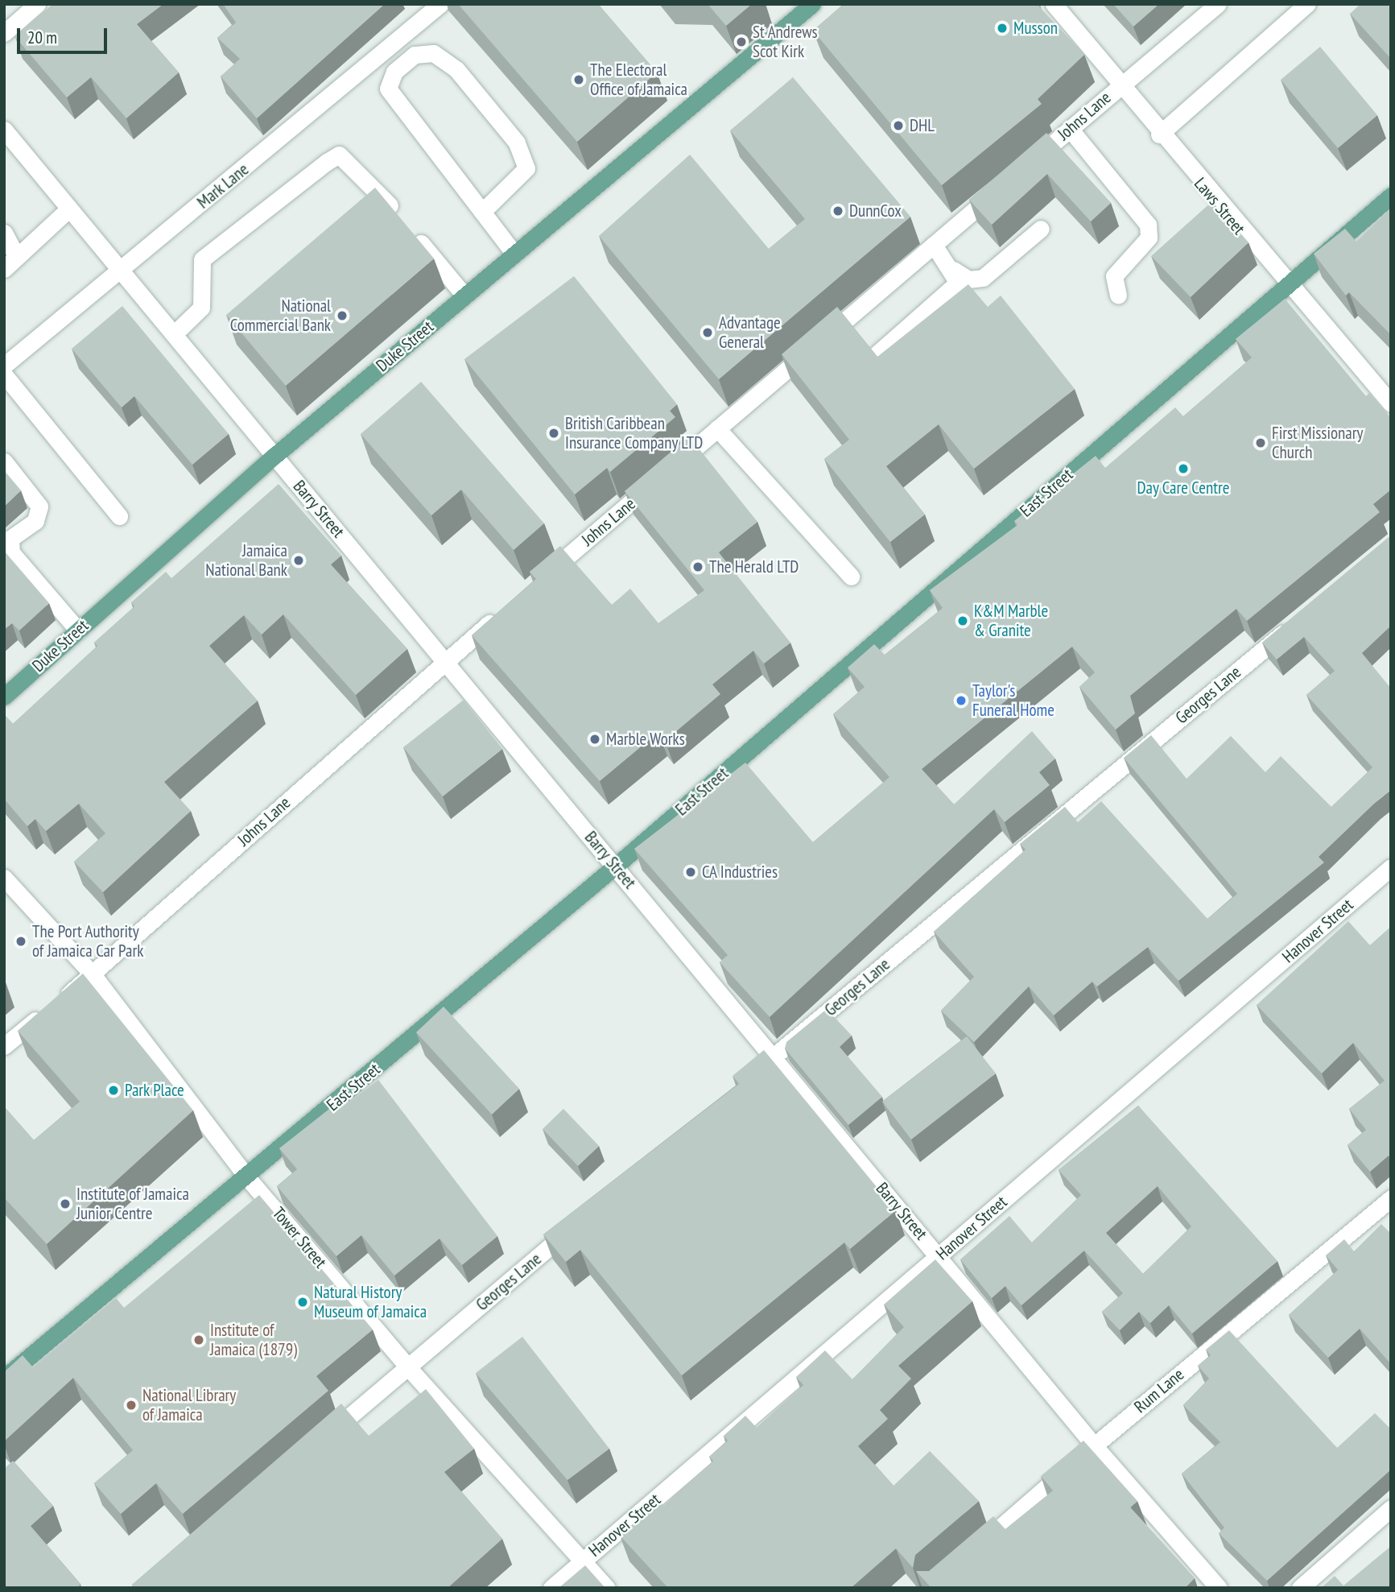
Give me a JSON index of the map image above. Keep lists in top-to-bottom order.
{
  "streets": {
    "main road": ["Duke Street", "East Street"],
    "street": [
      "Johns Lane",
      "Mark Lane",
      "Laws Street",
      "Barry Street",
      "Georges Lane",
      "Hanover Street",
      "Tower Street",
      "Rum Lane"
    ]
  },
  "crossings": [
    ["Johns Lane", "Laws Street"],
    ["Johns Lane", "Barry Street"],
    ["Johns Lane", "Tower Street"],
    ["Mark Lane", "Barry Street"],
    ["Laws Street", "East Street"],
    ["Duke Street", "Barry Street"],
    ["East Street", "Barry Street"],
    ["East Street", "Tower Street"],
    ["Barry Street", "Georges Lane"],
    ["Barry Street", "Hanover Street"],
    ["Barry Street", "Rum Lane"],
    ["Georges Lane", "Tower Street"],
    ["Hanover Street", "Tower Street"]
  ],
  "places": [
    "Musson",
    "St Andrews Scot Kirk",
    "The Electoral Office of Jamaica",
    "DHL",
    "DunnCox",
    "National Commercial Bank",
    "Advantage General",
    "British Caribbean Insurance Company LTD",
    "First Missionary Church",
    "Day Care Centre",
    "Jamaica National Bank",
    "The Herald LTD",
    "K&M Marble & Granite",
    "Taylor's Funeral Home",
    "Marble Works",
    "CA Industries",
    "The Port Authority of Jamaica Car Park",
    "Park Place",
    "Institute of Jamaica Junior Centre",
    "Natural History Museum of Jamaica",
    "Institute of Jamaica (1879)",
    "National Library of Jamaica"
  ],
  "scale_bar": "20 m"
}
